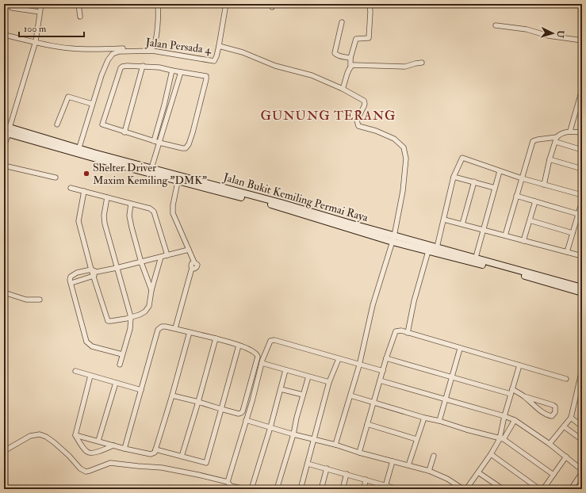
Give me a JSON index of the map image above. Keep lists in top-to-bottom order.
{
  "streets": {
    "street": ["Jalan Persada 4", "Jalan Bukit Kemiling Permai Raya"]
  },
  "crossings": [
    ["Jalan Persada 4", "Jalan Bukit Kemiling Permai Raya"]
  ],
  "districts": ["GUNUNG TERANG"],
  "places": ["Shelter Driver Maxim Kemiling \"DMK\""],
  "scale_bar": "100 m",
  "north": "right"
}
